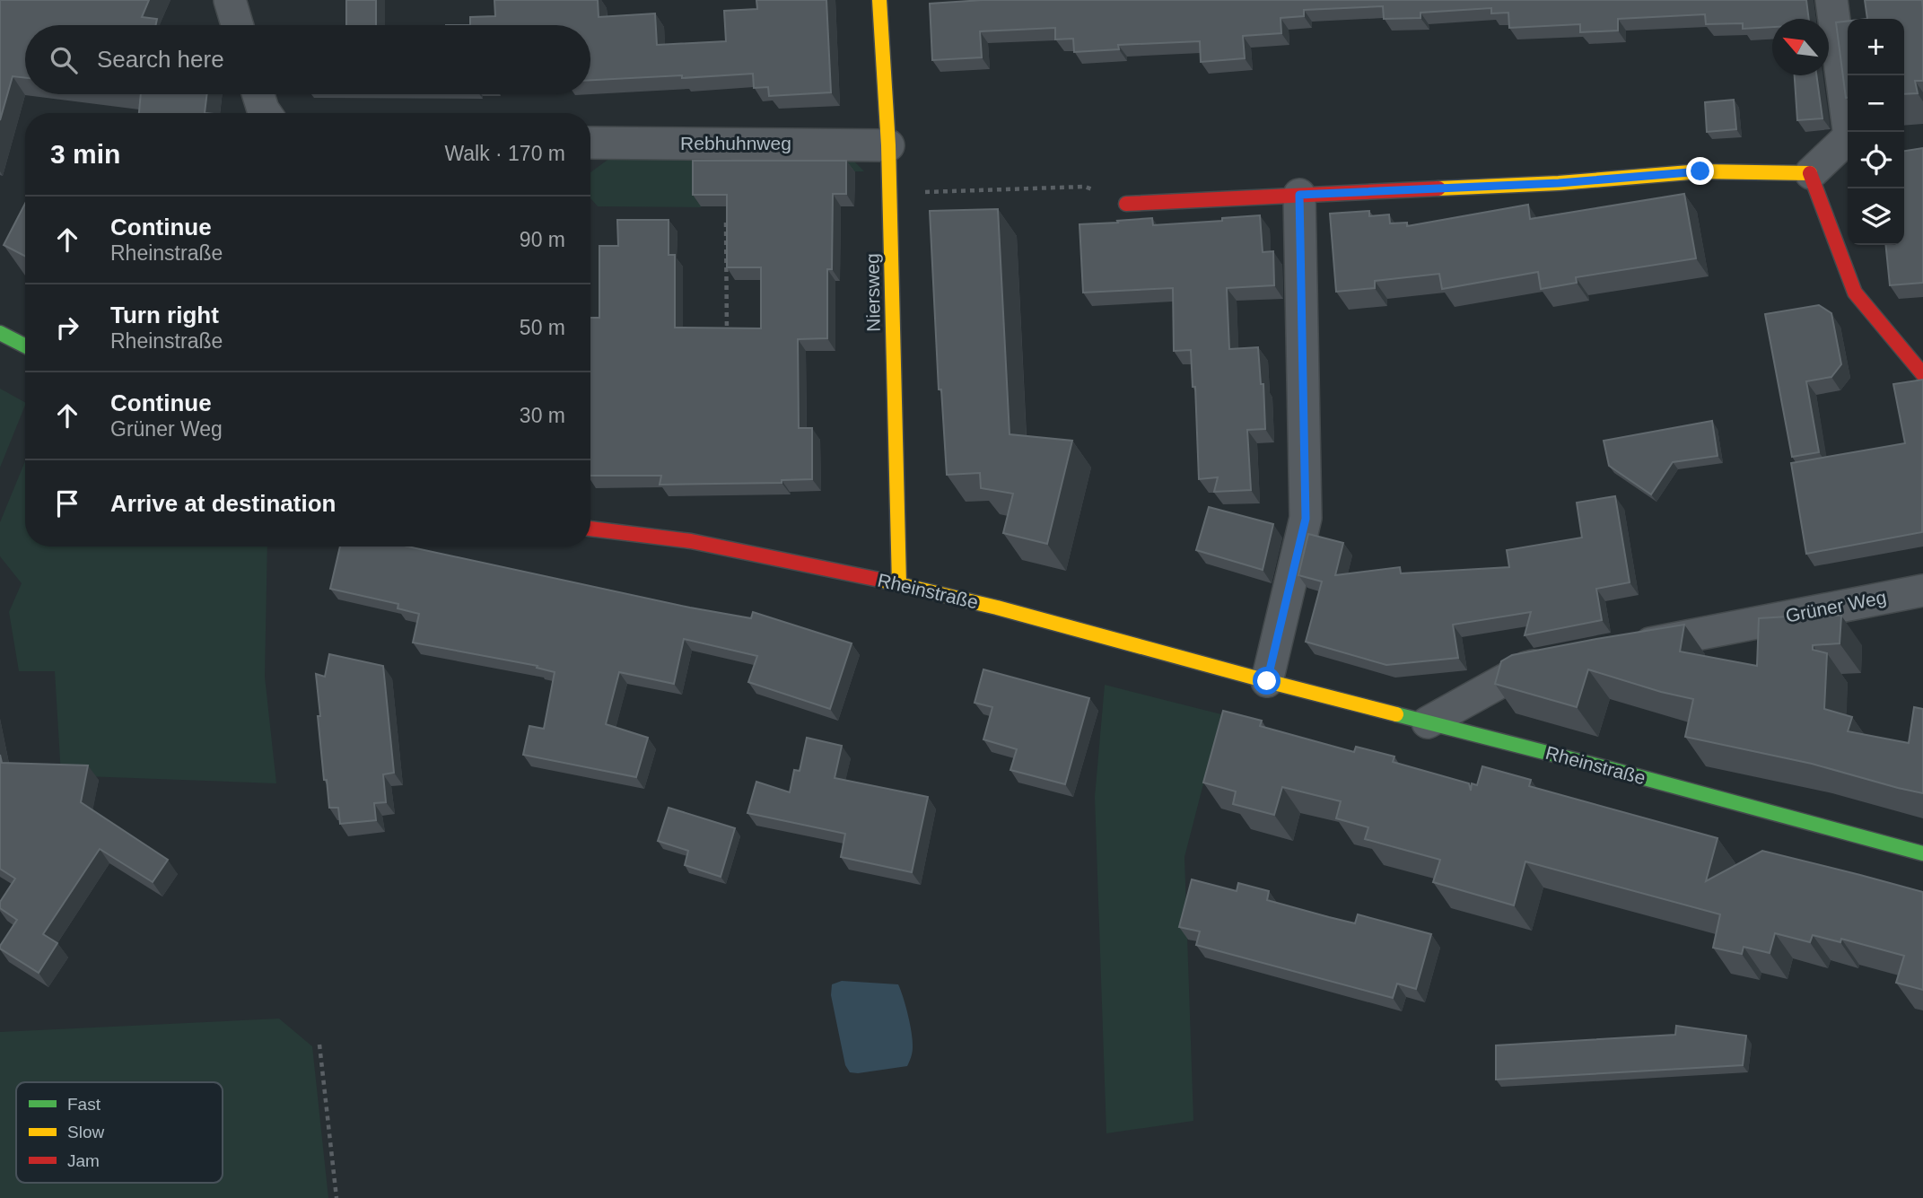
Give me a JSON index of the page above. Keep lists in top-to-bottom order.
{
  "streets": {
    "street": [
      "Rebhuhnweg",
      "Niersweg",
      "Rheinstraße",
      "Grüner Weg"
    ]
  },
  "crossings": [
    ["Rebhuhnweg", "Niersweg"],
    ["Niersweg", "Rheinstraße"]
  ],
  "legend": ["Fast", "Slow", "Jam"],
  "north": "top left",
  "page": {
    "map_buttons": ["+", "−"],
    "search": "Search here",
    "heading": ["3 min", "Walk · 170 m"],
    "list": [
      ["Continue", "Rheinstraße", "90 m"],
      ["Turn right", "Rheinstraße", "50 m"],
      ["Continue", "Grüner Weg", "30 m"],
      "Arrive at destination"
    ]
  }
}
